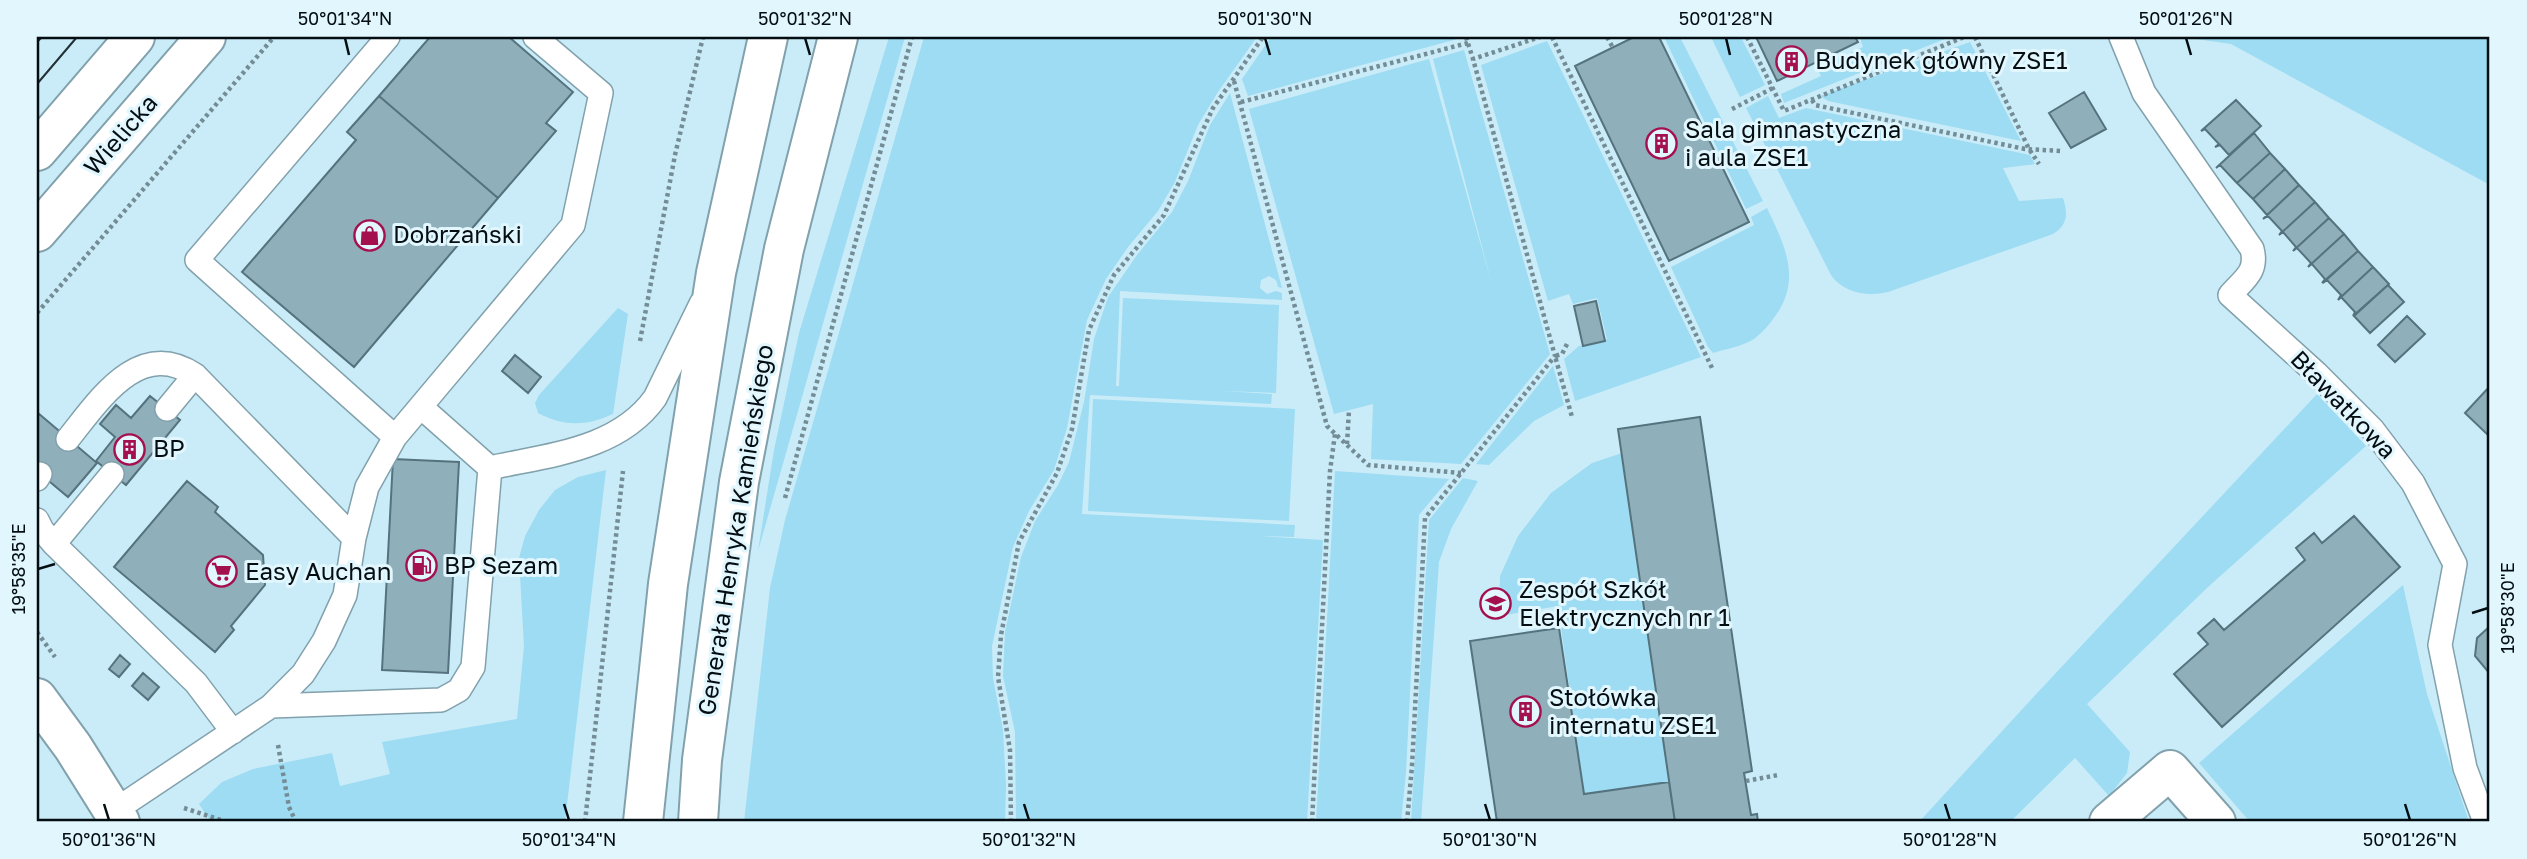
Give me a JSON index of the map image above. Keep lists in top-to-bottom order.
{
  "streets": {
    "main road": ["Wielicka", "Generała Henryka Kamieńskiego"],
    "lane": ["Bławatkowa"]
  },
  "places": {
    "building": [
      "Budynek główny ZSE1",
      "Sala gimnastyczna i aula ZSE1",
      "BP",
      "Stołówka internatu ZSE1"
    ],
    "shop": ["Dobrzański"],
    "fuel station": ["BP Sezam"],
    "supermarket": ["Easy Auchan"],
    "school or university": ["Zespół Szkół Elektrycznych nr 1"]
  },
  "coordinates": [
    "50°01'34\"N",
    "50°01'32\"N",
    "50°01'30\"N",
    "50°01'28\"N",
    "50°01'26\"N",
    "19°58'35\"E",
    "19°58'30\"E",
    "50°01'36\"N"
  ]
}
